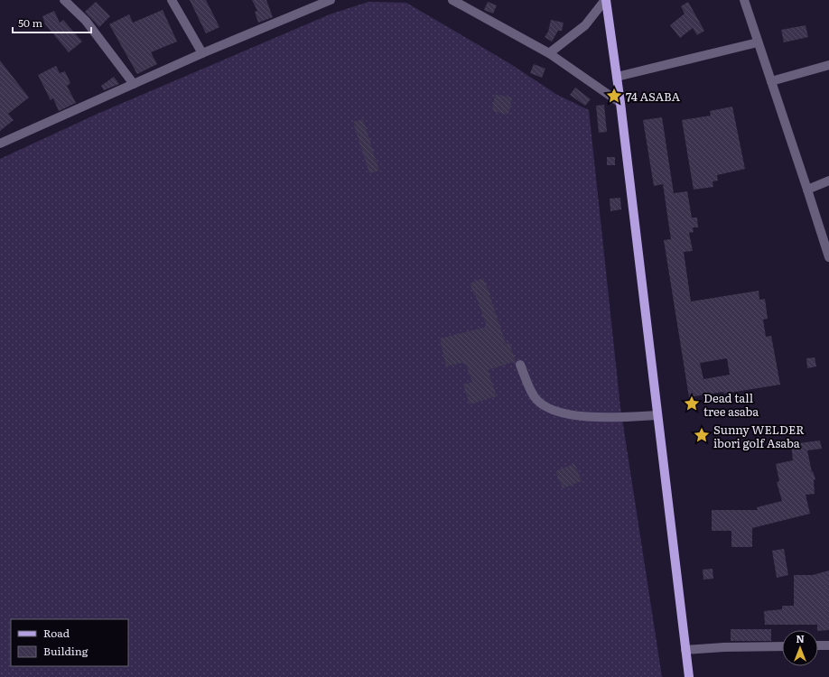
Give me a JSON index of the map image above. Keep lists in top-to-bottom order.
{
  "places": {
    "place": ["74 ASABA", "Dead tall tree asaba", "Sunny WELDER ibori golf Asaba"]
  },
  "legend": ["Road", "Building"],
  "scale_bar": "50 m",
  "north": "top"
}
